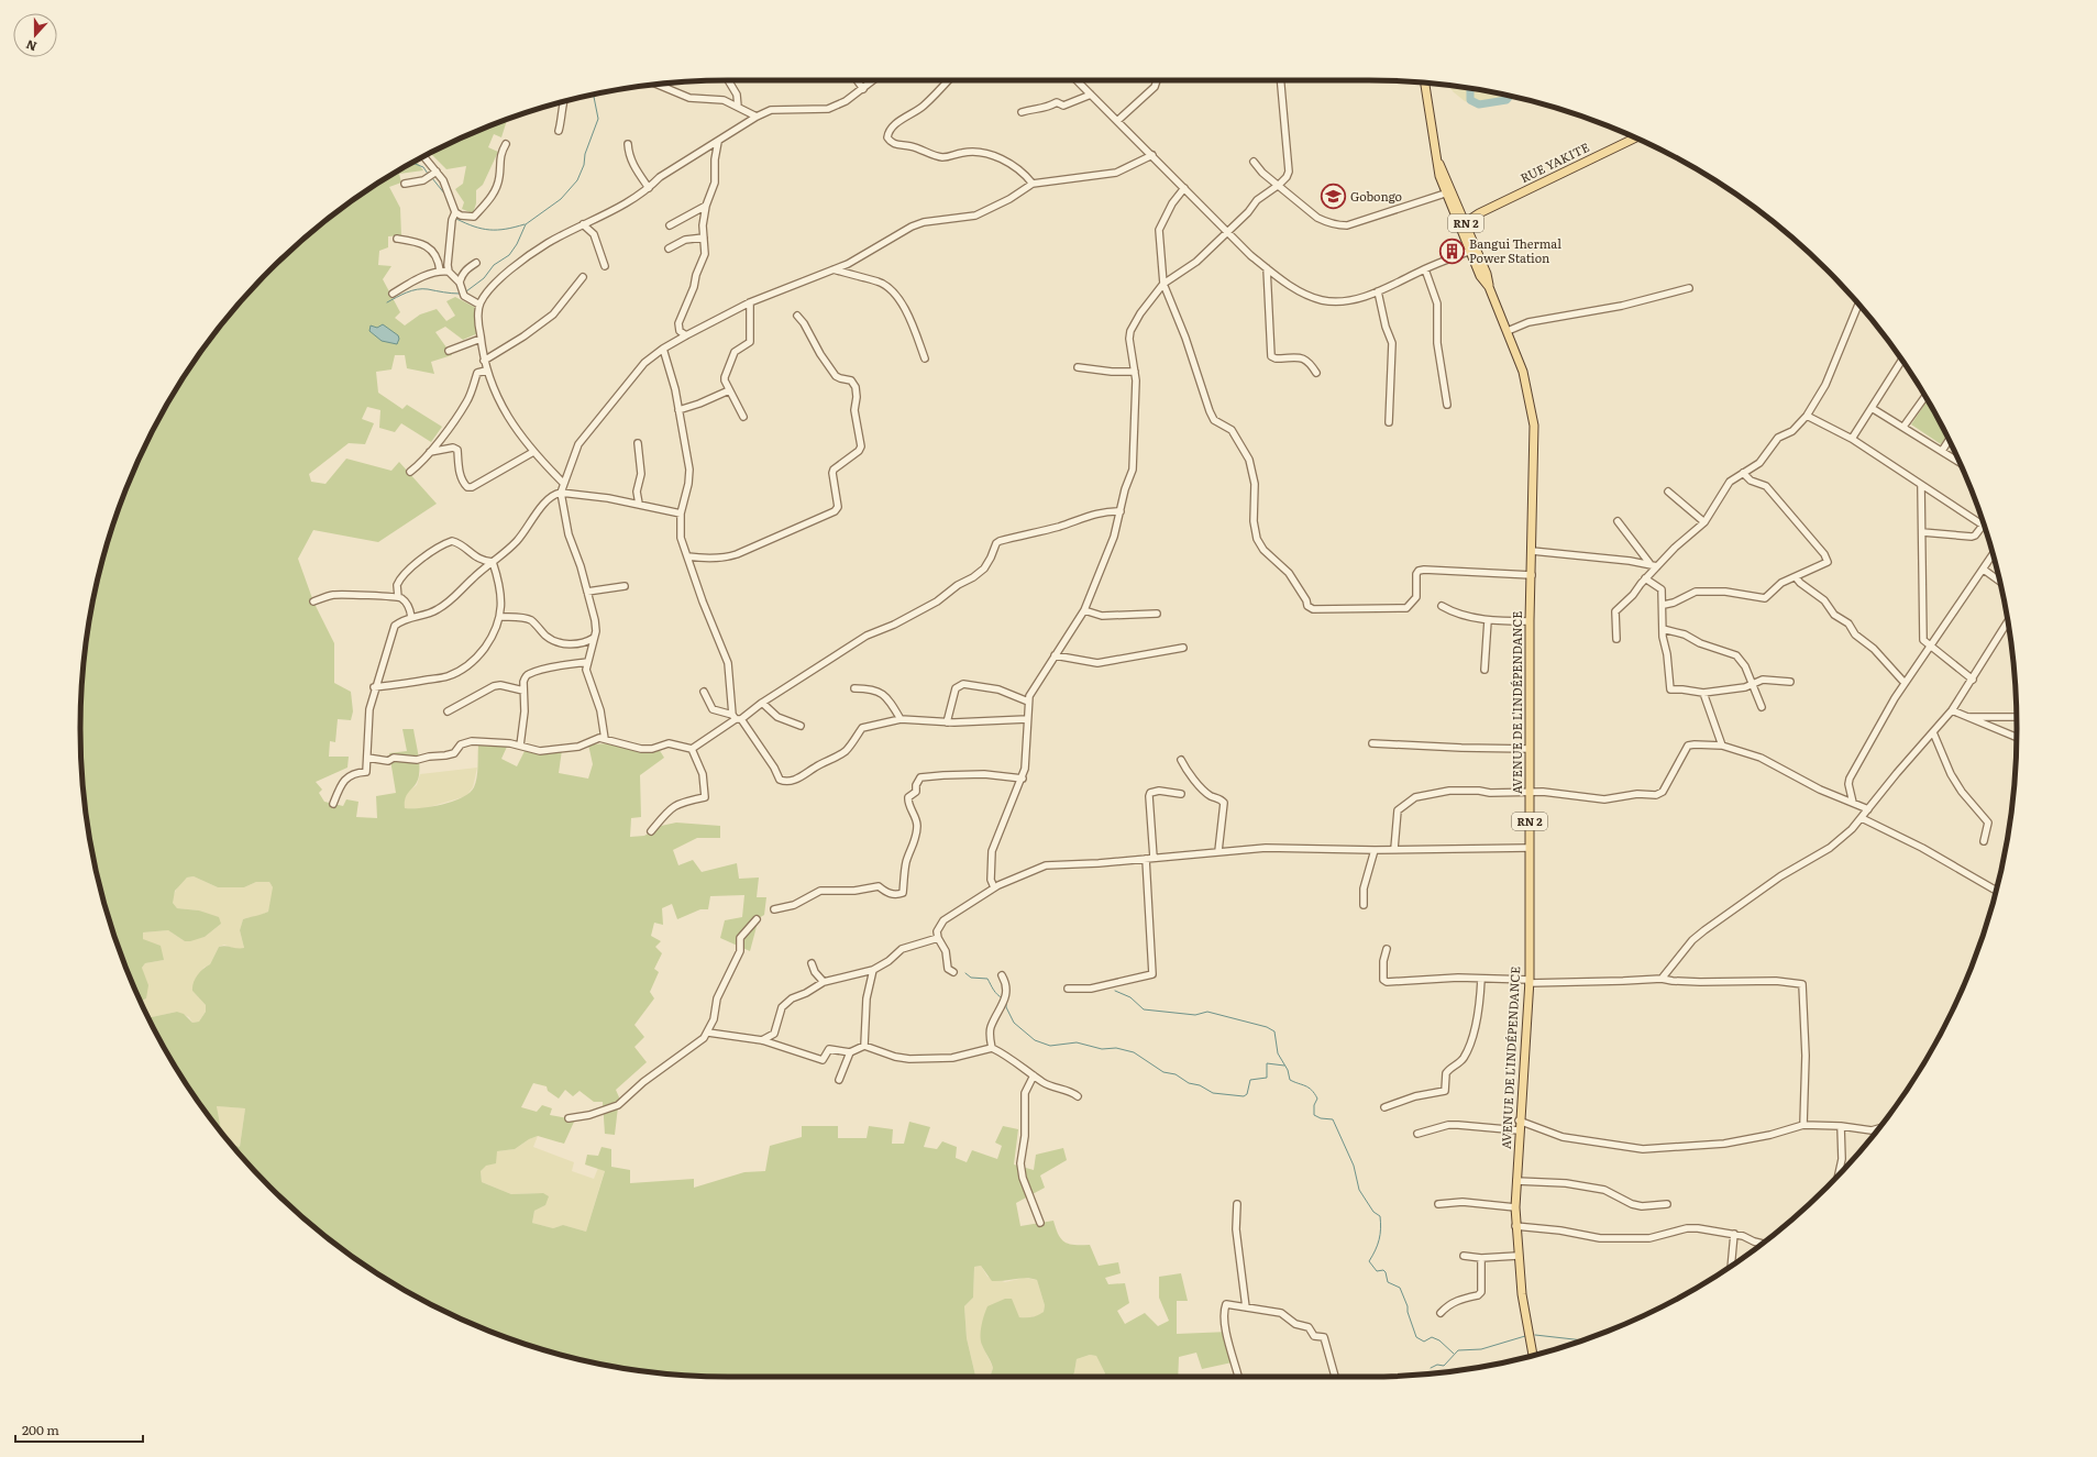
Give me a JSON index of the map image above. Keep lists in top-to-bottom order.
{
  "streets": {
    "main road": ["RUE YAKITE", "RN 2", "AVENUE DE L'INDÉPENDANCE"]
  },
  "crossings": [
    ["RUE YAKITE", "AVENUE DE L'INDÉPENDANCE"]
  ],
  "places": {
    "school or university": ["Gobongo"],
    "building": ["Bangui Thermal Power Station"]
  },
  "scale_bar": "200 m",
  "north": "bottom"
}
